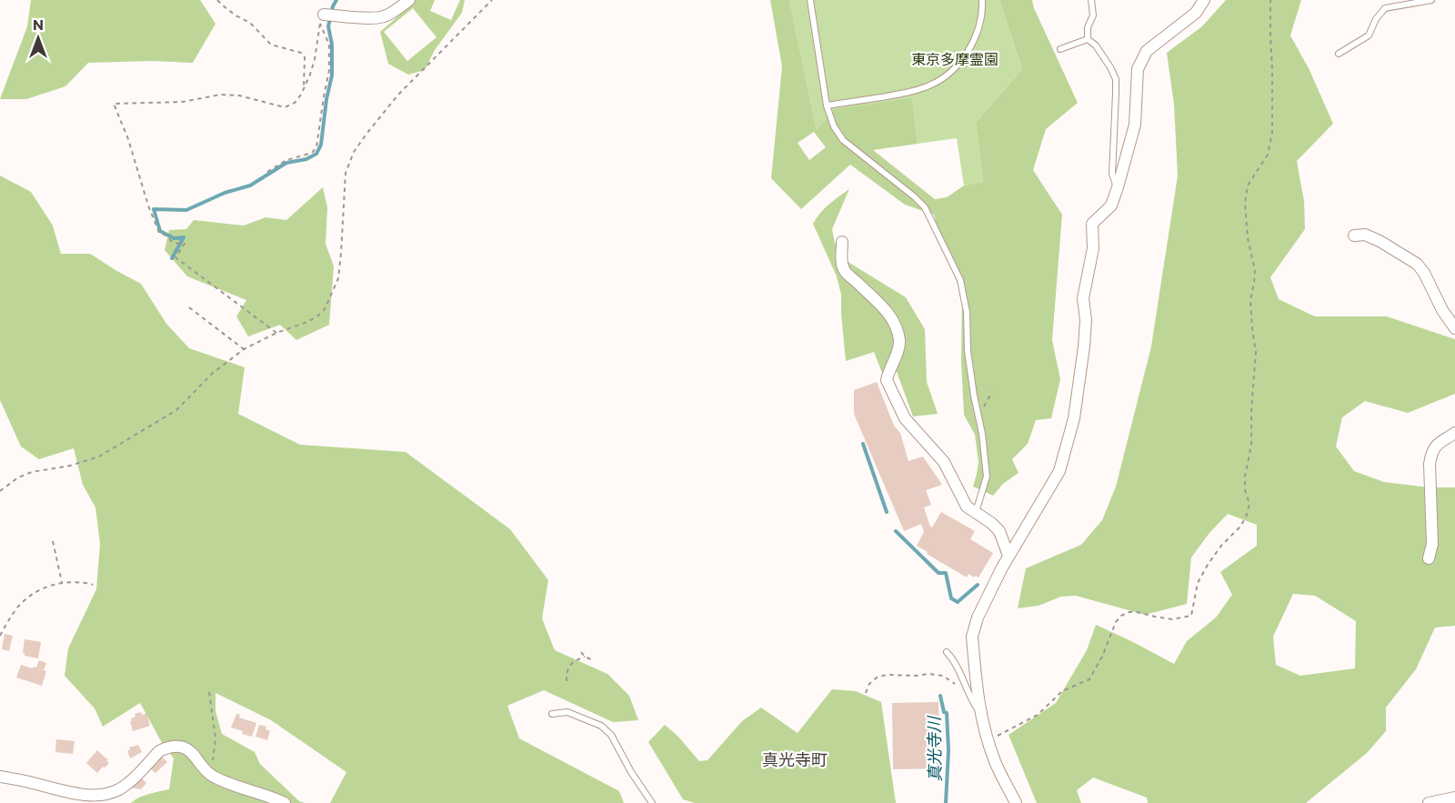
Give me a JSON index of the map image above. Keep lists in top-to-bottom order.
{
  "districts": ["真光寺町"],
  "water": ["真光寺川"],
  "parks": ["東京多摩霊園"],
  "north": "top"
}
